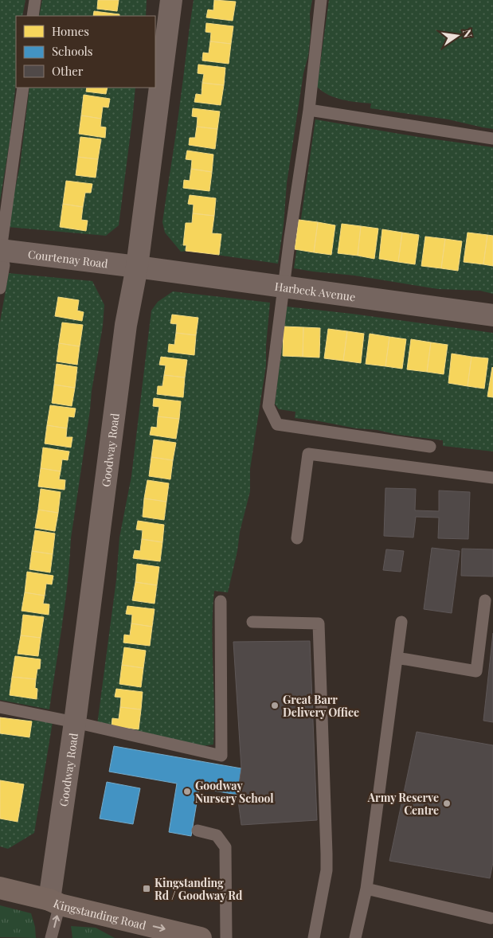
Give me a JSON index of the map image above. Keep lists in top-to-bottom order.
{
  "streets": {
    "main road": ["Kingstanding Road"],
    "street": ["Courtenay Road", "Harbeck Avenue", "Goodway Road"]
  },
  "crossings": [
    ["Courtenay Road", "Harbeck Avenue"],
    ["Courtenay Road", "Goodway Road"],
    ["Harbeck Avenue", "Goodway Road"],
    ["Goodway Road", "Kingstanding Road"]
  ],
  "one_way": ["Kingstanding Road"],
  "places": {
    "other": ["Great Barr Delivery Office", "Goodway Nursery School", "Army Reserve Centre"],
    "transit": ["Kingstanding Rd / Goodway Rd"]
  },
  "legend": ["Homes", "Schools", "Other"],
  "north": "right"
}
